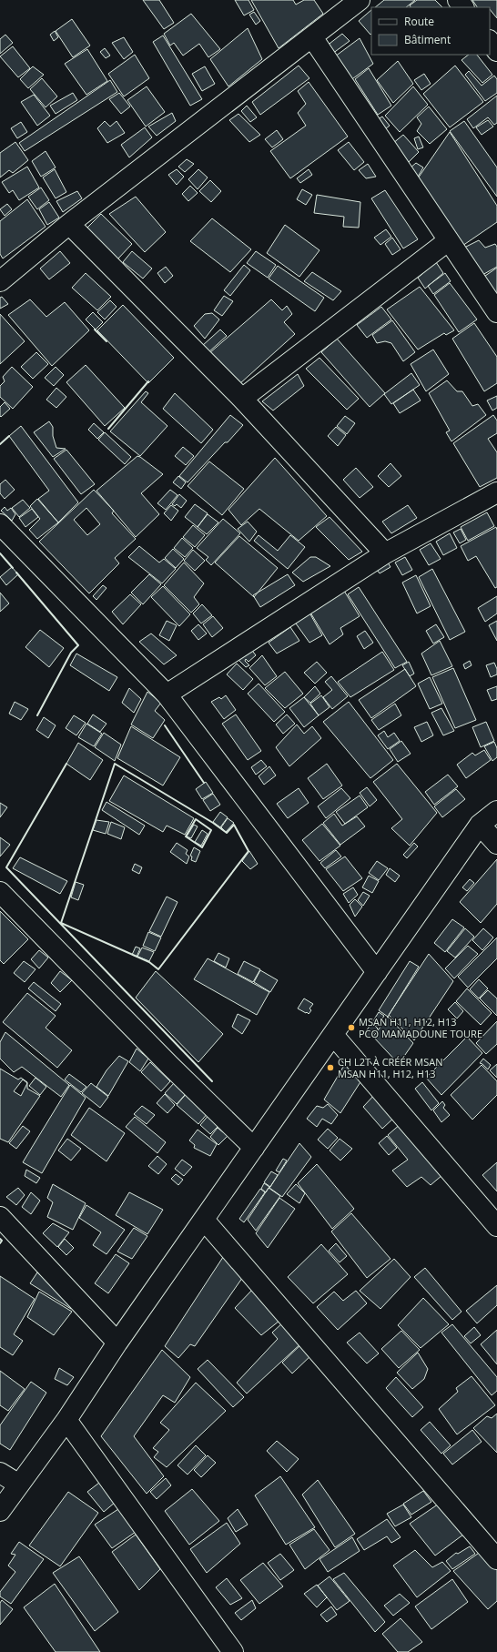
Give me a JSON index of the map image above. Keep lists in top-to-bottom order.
{
  "places": ["MSAN H11, H12, H13 PCO MAMADOUNE TOURE", "CH L2T À CRÉÉR MSAN MSAN H11, H12, H13"],
  "legend": ["Route", "Bâtiment"]
}
